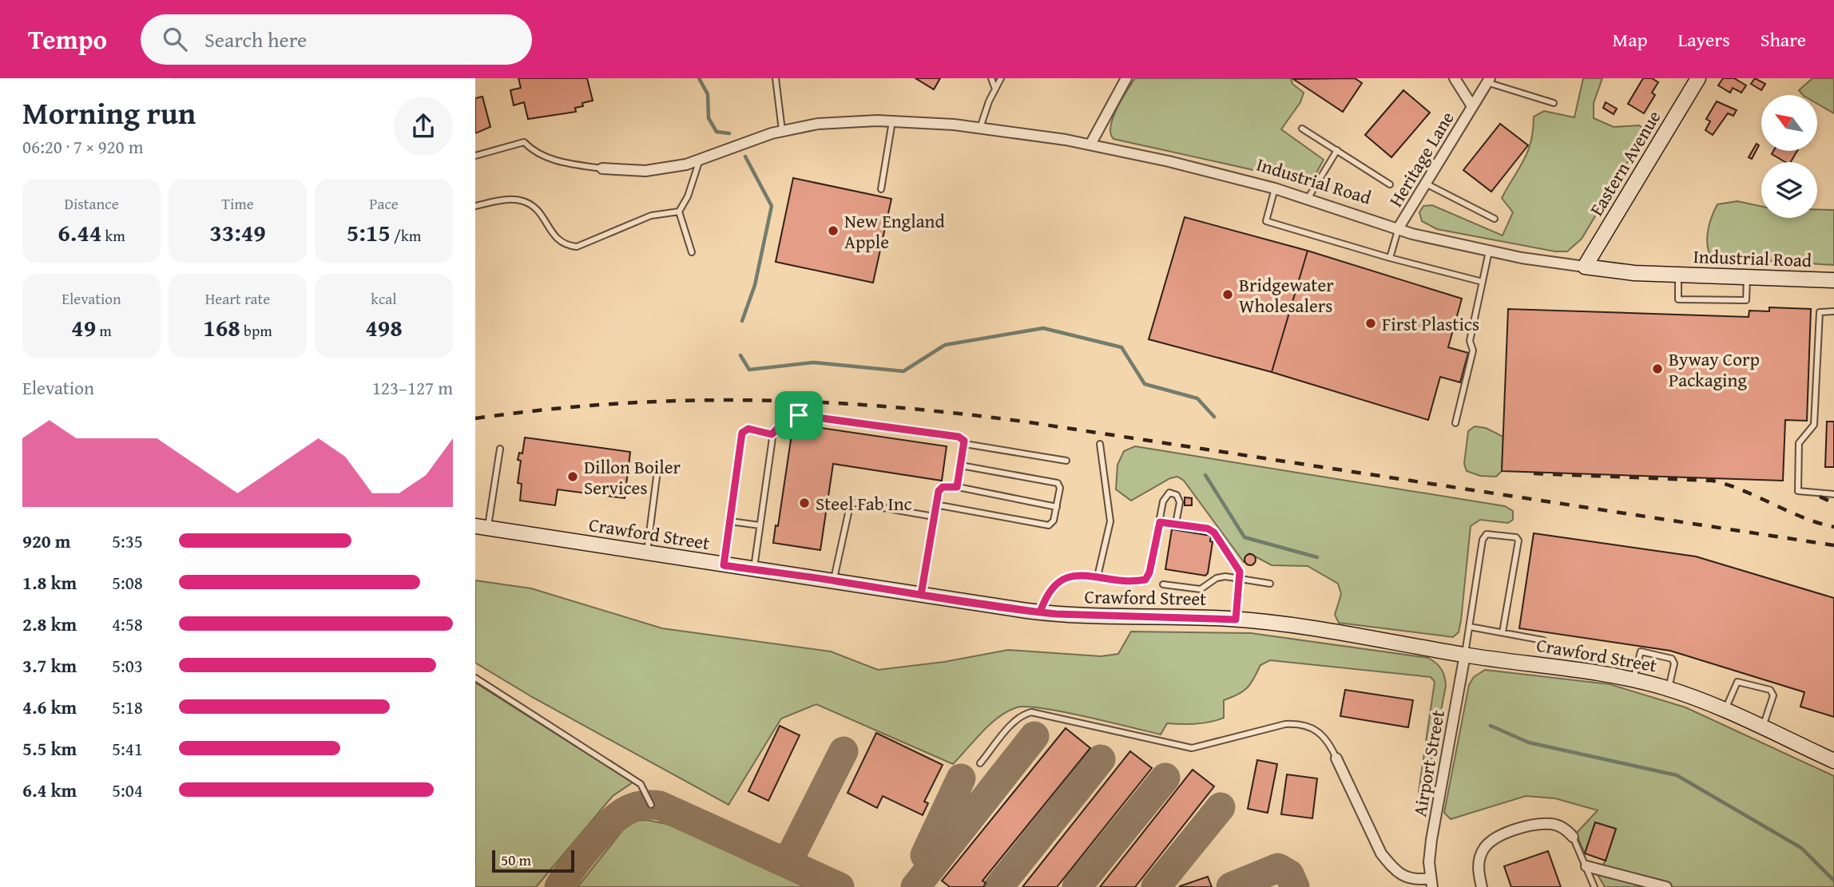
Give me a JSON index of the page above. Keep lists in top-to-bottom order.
{
  "streets": {
    "main road": ["Eastern Avenue", "Industrial Road", "Crawford Street"],
    "street": ["Heritage Lane", "Airport Street"]
  },
  "crossings": [
    ["Heritage Lane", "Industrial Road"],
    ["Eastern Avenue", "Industrial Road"],
    ["Crawford Street", "Airport Street"]
  ],
  "places": [
    "New England Apple",
    "Bridgewater Wholesalers",
    "First Plastics",
    "Byway Corp Packaging",
    "Dillon Boiler Services",
    "Steel Fab Inc"
  ],
  "scale_bar": "50 m",
  "north": "top left",
  "page": {
    "header": "Tempo",
    "search": "Search here",
    "nav": ["Map", "Layers", "Share"],
    "heading": ["Morning run", "06:20 · 7 × 920 m"],
    "stats": [
      ["Distance", "6.44 km"],
      ["Time", "33:49"],
      ["Pace", "5:15 /km"],
      ["Elevation", "49 m"],
      ["Heart rate", "168 bpm"],
      ["kcal", "498"]
    ],
    "chart": ["Elevation", "123–127 m"],
    "list": [
      {
        "name": "920 m",
        "note": "5:35"
      },
      {
        "name": "1.8 km",
        "note": "5:08"
      },
      {
        "name": "2.8 km",
        "note": "4:58"
      },
      {
        "name": "3.7 km",
        "note": "5:03"
      },
      {
        "name": "4.6 km",
        "note": "5:18"
      },
      {
        "name": "5.5 km",
        "note": "5:41"
      },
      {
        "name": "6.4 km",
        "note": "5:04"
      }
    ],
    "scale": "50 m"
  }
}
